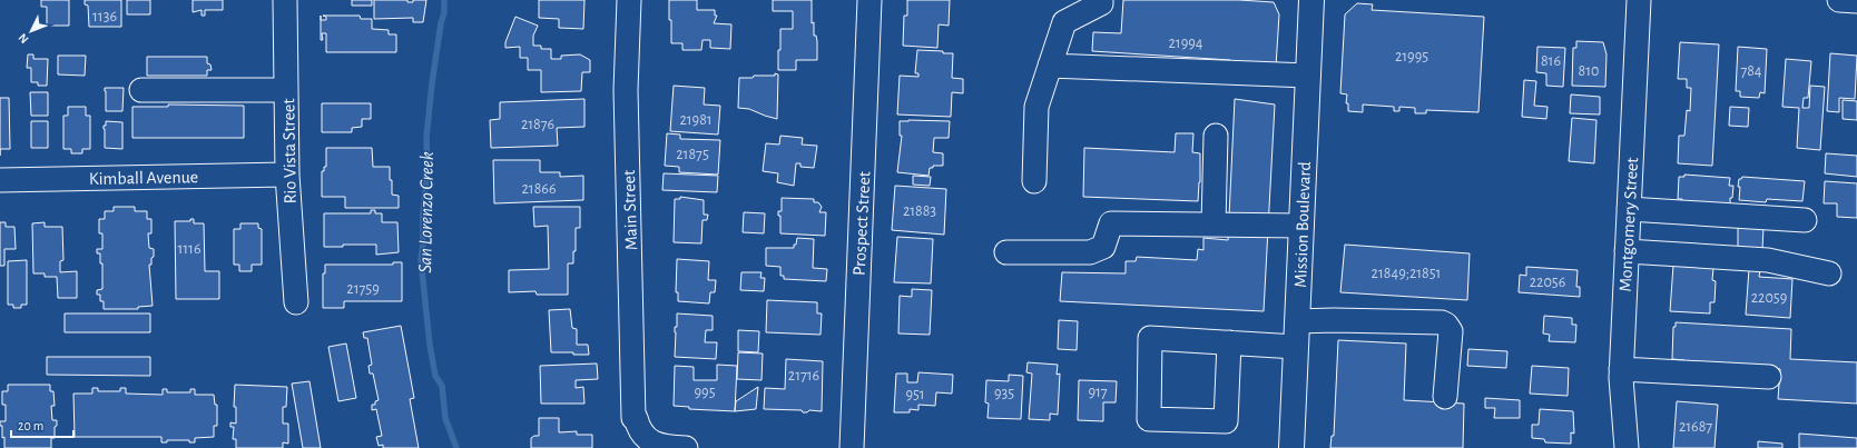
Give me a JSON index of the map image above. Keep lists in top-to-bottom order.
{
  "streets": {
    "main road": ["Mission Boulevard"],
    "street": [
      "Rio Vista Street",
      "Kimball Avenue",
      "Main Street",
      "Prospect Street",
      "Montgomery Street"
    ]
  },
  "crossings": [
    ["Rio Vista Street", "Kimball Avenue"]
  ],
  "water": ["San Lorenzo Creek"],
  "house_numbers": [
    "1136",
    "21994",
    "21995",
    "816",
    "810",
    "784",
    "21981",
    "21876",
    "21875",
    "21866",
    "21883",
    "1116",
    "21849;21851",
    "22056",
    "21759",
    "22059",
    "21716",
    "995",
    "917",
    "935",
    "951",
    "21687"
  ],
  "scale_bar": "20 m",
  "north": "bottom left"
}
